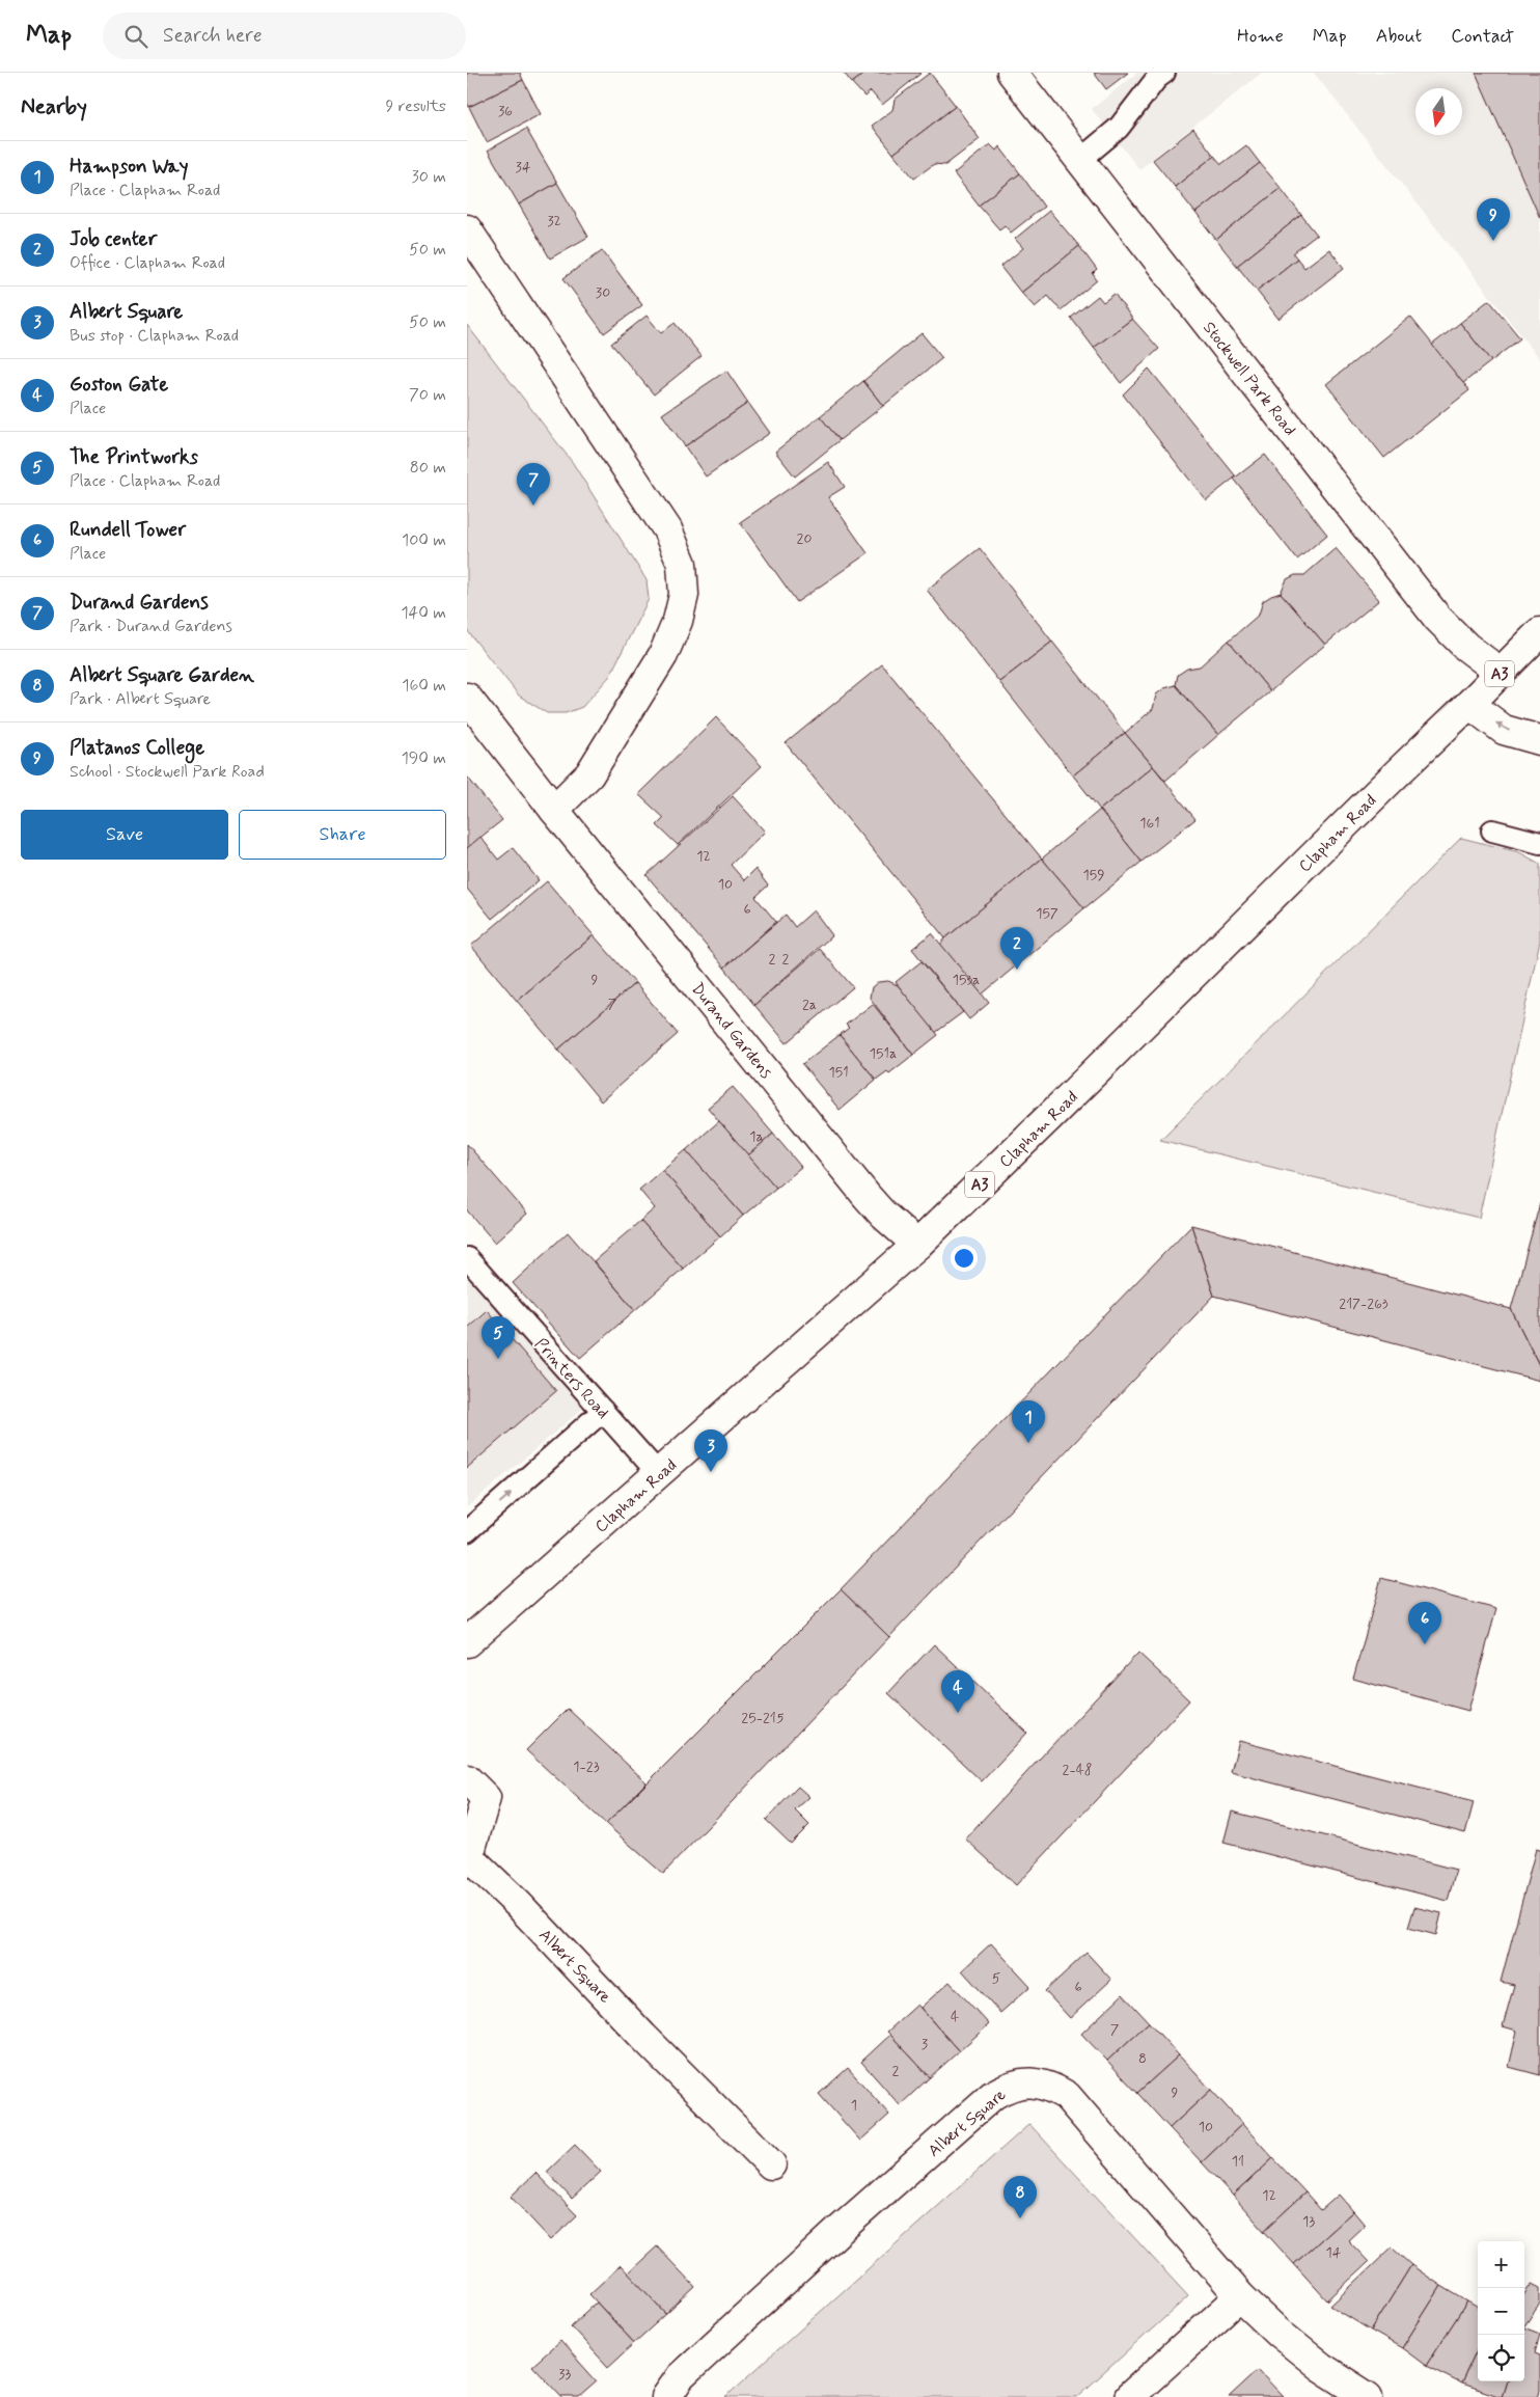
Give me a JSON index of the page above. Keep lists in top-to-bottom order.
{
  "streets": {
    "main road": [
      "Stockwell Park Road",
      "A3",
      "Clapham Road",
      "Durand Gardens",
      "Albert Square"
    ],
    "lane": ["Printers Road"]
  },
  "crossings": [
    ["Stockwell Park Road", "Clapham Road"],
    ["Clapham Road", "Durand Gardens"],
    ["Clapham Road", "Printers Road"]
  ],
  "house_numbers": [
    "36",
    "34",
    "32",
    "30",
    "20",
    "161",
    "12",
    "159",
    "10",
    "6",
    "157",
    "2",
    "2",
    "9",
    "153a",
    "7",
    "2a",
    "151a",
    "151",
    "1a",
    "217-263",
    "25-215",
    "1-23",
    "2-48",
    "5",
    "6",
    "4",
    "7",
    "3",
    "8",
    "2",
    "9",
    "1",
    "10",
    "11",
    "12",
    "13",
    "14",
    "33"
  ],
  "north": "bottom",
  "page": {
    "header": "Map",
    "search": "Search here",
    "nav": [
      "Home",
      "Map",
      "About",
      "Contact"
    ],
    "heading": ["Nearby", "9 results"],
    "list": [
      {
        "mark": "1",
        "name": "Hampson Way",
        "note": "Place · Clapham Road",
        "value": "30 m"
      },
      {
        "mark": "2",
        "name": "Job center",
        "note": "Office · Clapham Road",
        "value": "50 m"
      },
      {
        "mark": "3",
        "name": "Albert Square",
        "note": "Bus stop · Clapham Road",
        "value": "50 m"
      },
      {
        "mark": "4",
        "name": "Goston Gate",
        "note": "Place",
        "value": "70 m"
      },
      {
        "mark": "5",
        "name": "The Printworks",
        "note": "Place · Clapham Road",
        "value": "80 m"
      },
      {
        "mark": "6",
        "name": "Rundell Tower",
        "note": "Place",
        "value": "100 m"
      },
      {
        "mark": "7",
        "name": "Durand Gardens",
        "note": "Park · Durand Gardens",
        "value": "140 m"
      },
      {
        "mark": "8",
        "name": "Albert Square Garden",
        "note": "Park · Albert Square",
        "value": "160 m"
      },
      {
        "mark": "9",
        "name": "Platanos College",
        "note": "School · Stockwell Park Road",
        "value": "190 m"
      }
    ],
    "pins": [
      "9",
      "7",
      "2",
      "5",
      "1",
      "3",
      "6",
      "4",
      "8"
    ],
    "buttons": ["Save", "Share"],
    "map_buttons": ["+", "−"]
  }
}
